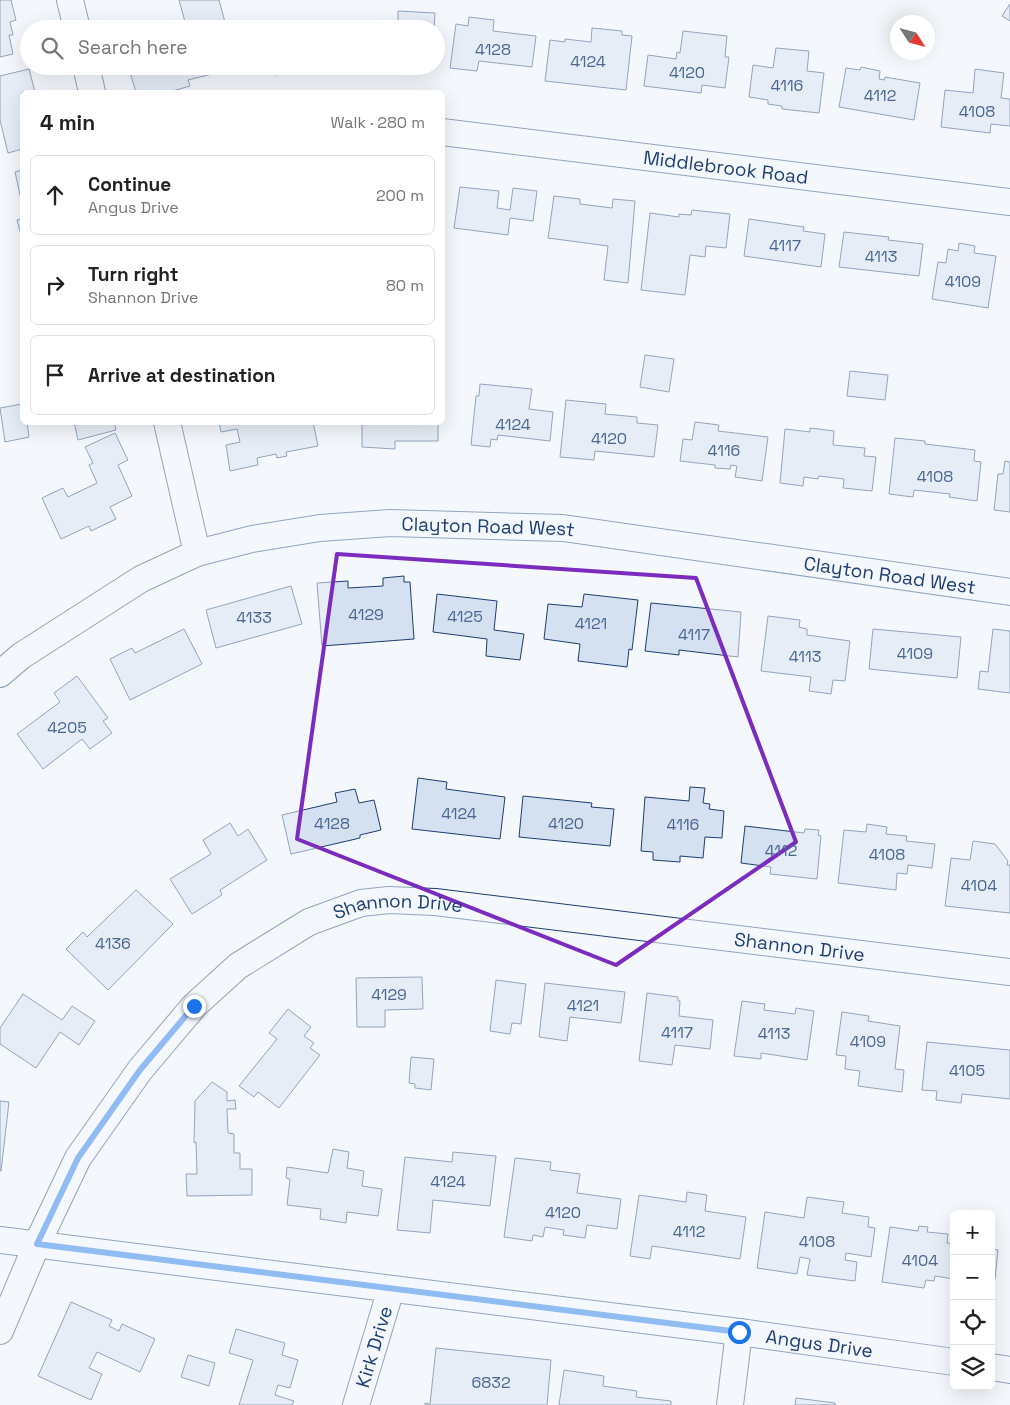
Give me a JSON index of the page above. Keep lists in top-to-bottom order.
{
  "streets": {
    "street": [
      "Middlebrook Road",
      "Clayton Road West",
      "Shannon Drive",
      "Angus Drive",
      "Kirk Drive"
    ]
  },
  "crossings": [
    ["Shannon Drive", "Angus Drive"],
    ["Angus Drive", "Kirk Drive"]
  ],
  "house_numbers": [
    "4128",
    "4124",
    "4120",
    "4116",
    "4112",
    "4108",
    "4117",
    "4113",
    "4109",
    "4124",
    "4120",
    "4116",
    "4108",
    "4129",
    "4125",
    "4133",
    "4121",
    "4117",
    "4109",
    "4113",
    "4205",
    "4124",
    "4128",
    "4120",
    "4116",
    "4112",
    "4108",
    "4104",
    "4136",
    "4129",
    "4121",
    "4117",
    "4113",
    "4109",
    "4105",
    "4124",
    "4120",
    "4112",
    "4108",
    "4104",
    "6832"
  ],
  "north": "bottom right",
  "page": {
    "search": "Search here",
    "heading": ["4 min", "Walk · 280 m"],
    "list": [
      ["Continue", "Angus Drive", "200 m"],
      ["Turn right", "Shannon Drive", "80 m"],
      "Arrive at destination"
    ],
    "map_buttons": ["+", "−"]
  }
}
